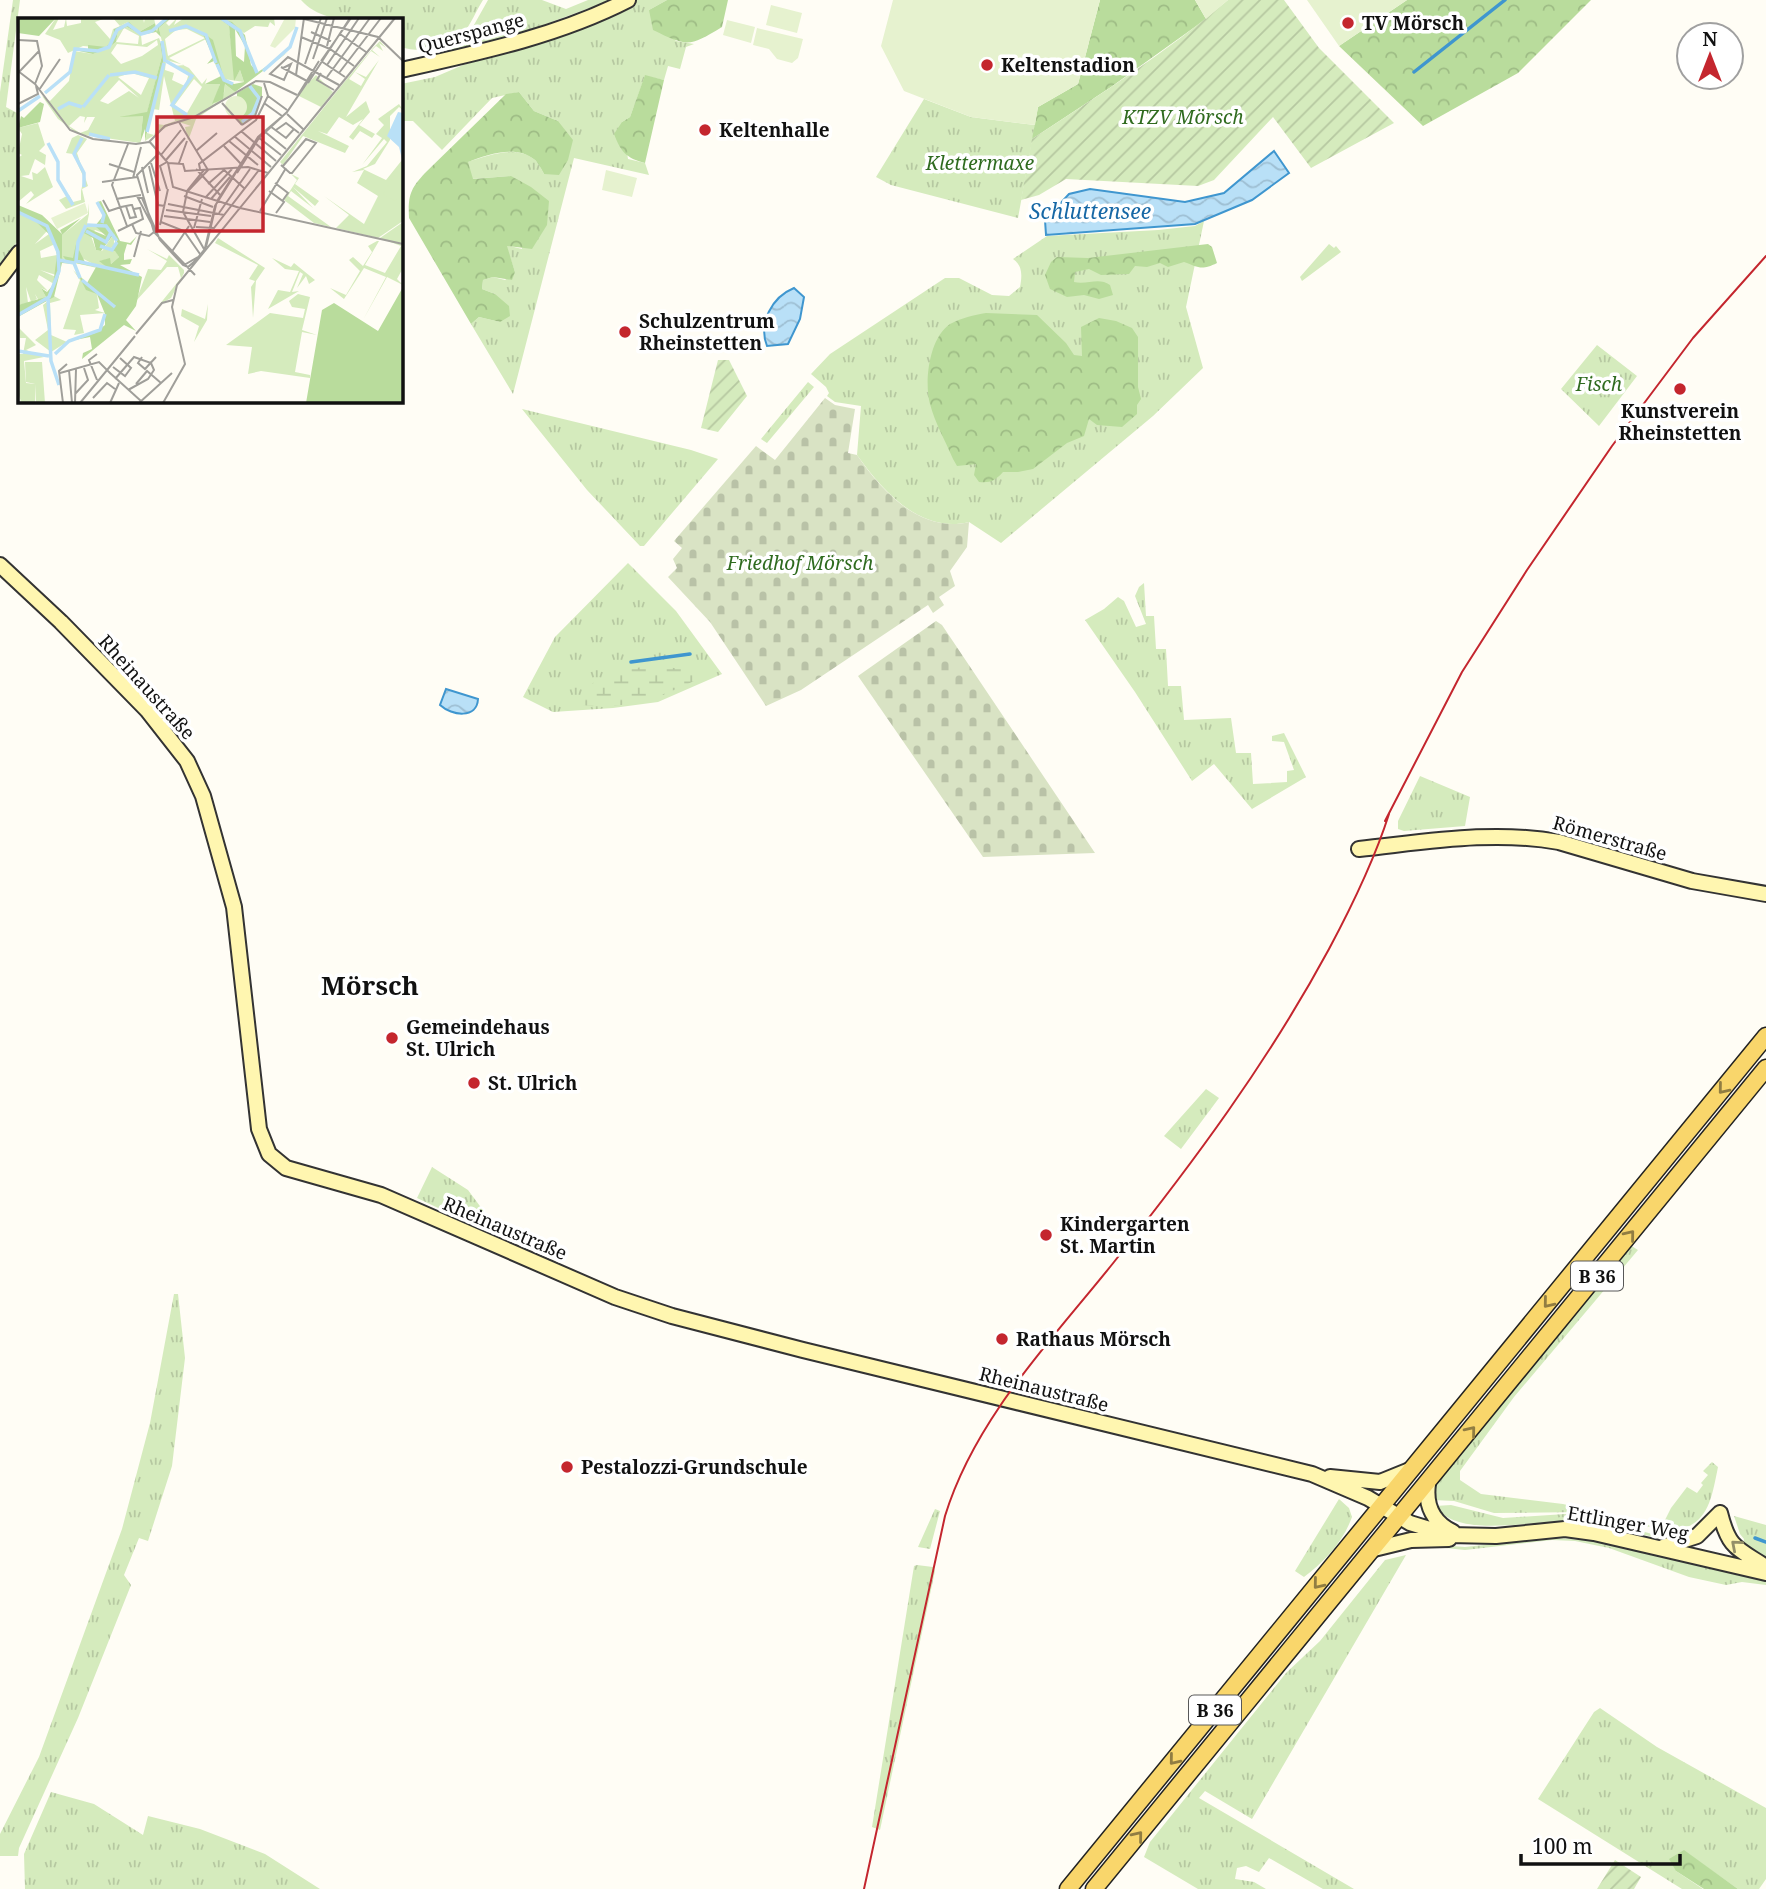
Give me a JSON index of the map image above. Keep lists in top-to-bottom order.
{
  "streets": {
    "main road": ["B 36"],
    "street": [
      "Querspange",
      "Rheinaustraße",
      "Römerstraße",
      "Ettlinger Weg"
    ]
  },
  "crossings": [
    ["Rheinaustraße", "B 36"],
    ["Rheinaustraße", "Ettlinger Weg"],
    ["B 36", "Ettlinger Weg"]
  ],
  "districts": ["Mörsch"],
  "water": ["Schluttensee"],
  "parks": [
    "KTZV Mörsch",
    "Klettermaxe",
    "Fisch",
    "Friedhof Mörsch"
  ],
  "places": [
    "TV Mörsch",
    "Keltenstadion",
    "Keltenhalle",
    "Schulzentrum Rheinstetten",
    "Kunstverein Rheinstetten",
    "Gemeindehaus St. Ulrich",
    "St. Ulrich",
    "Kindergarten St. Martin",
    "Rathaus Mörsch",
    "Pestalozzi-Grundschule"
  ],
  "scale_bar": "100 m",
  "north": "top"
}
